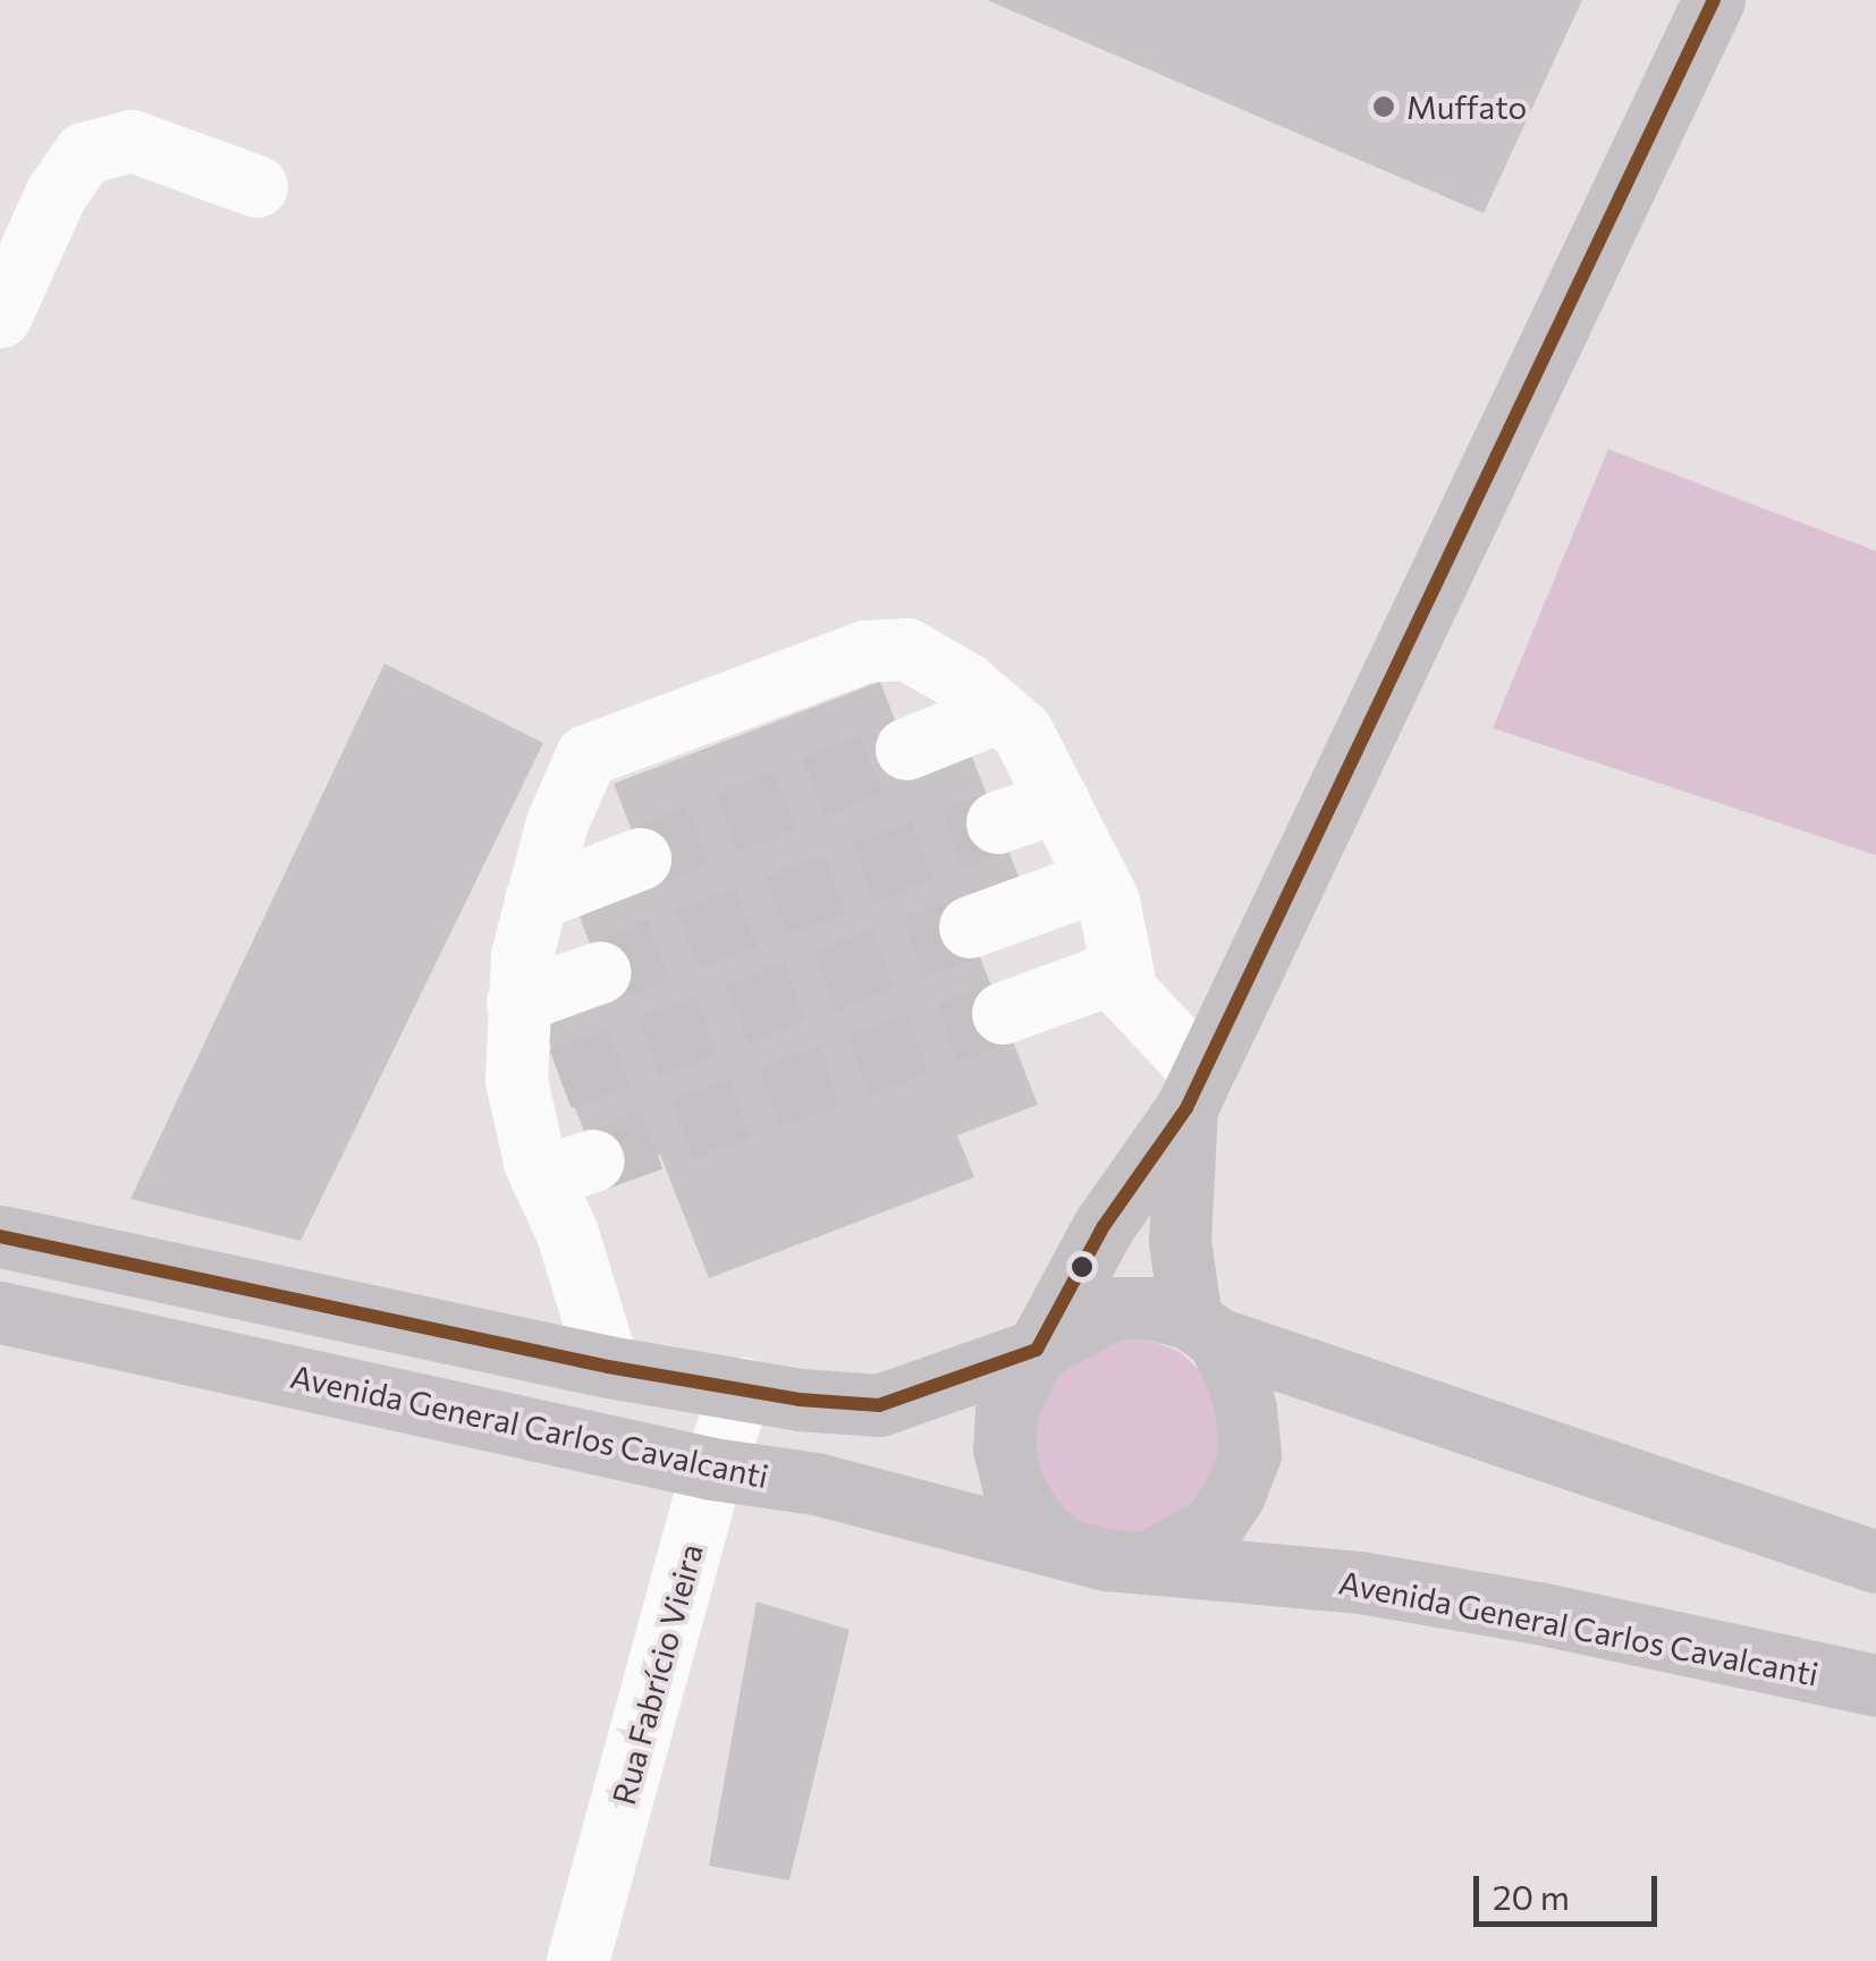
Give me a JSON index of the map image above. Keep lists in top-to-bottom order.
{
  "streets": {
    "main road": ["Avenida General Carlos Cavalcanti"],
    "street": ["Rua Fabrício Vieira"]
  },
  "crossings": [
    ["Avenida General Carlos Cavalcanti", "Rua Fabrício Vieira"]
  ],
  "places": ["Muffato"],
  "scale_bar": "20 m"
}
